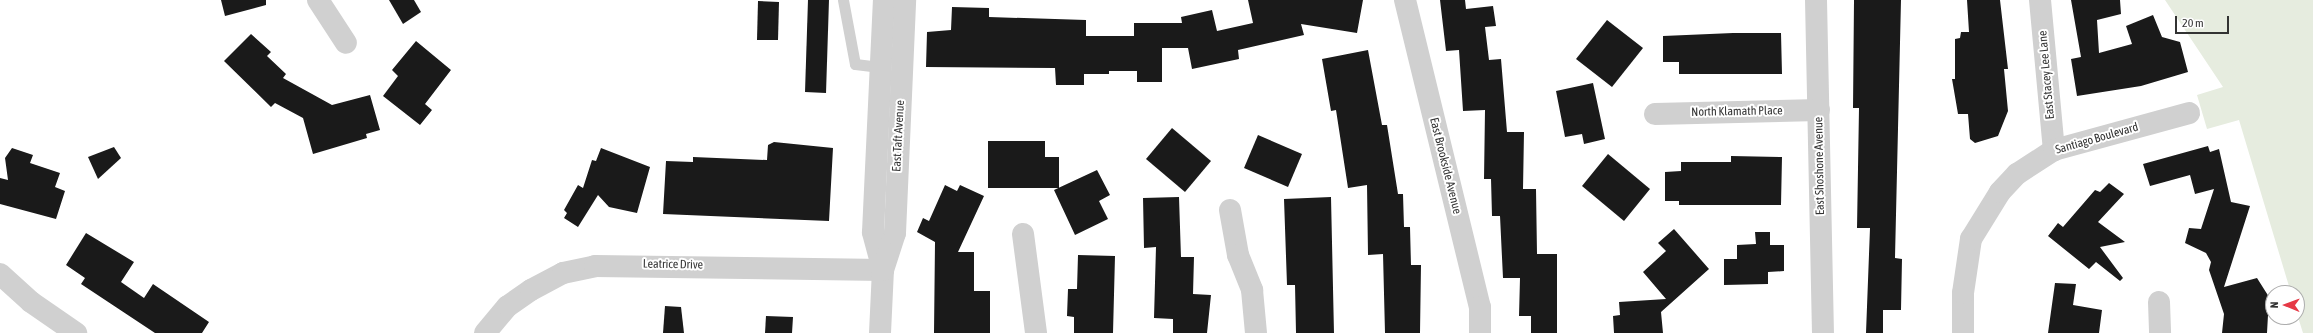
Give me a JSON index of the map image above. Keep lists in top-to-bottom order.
{
  "streets": {
    "street": [
      "East Stacey Lee Lane",
      "North Klamath Place",
      "East Taft Avenue",
      "Santiago Boulevard",
      "East Brookside Avenue",
      "East Shoshone Avenue",
      "Leatrice Drive"
    ]
  },
  "crossings": [
    ["East Stacey Lee Lane", "Santiago Boulevard"],
    ["North Klamath Place", "East Shoshone Avenue"],
    ["East Taft Avenue", "Leatrice Drive"]
  ],
  "scale_bar": "20 m",
  "north": "left"
}
